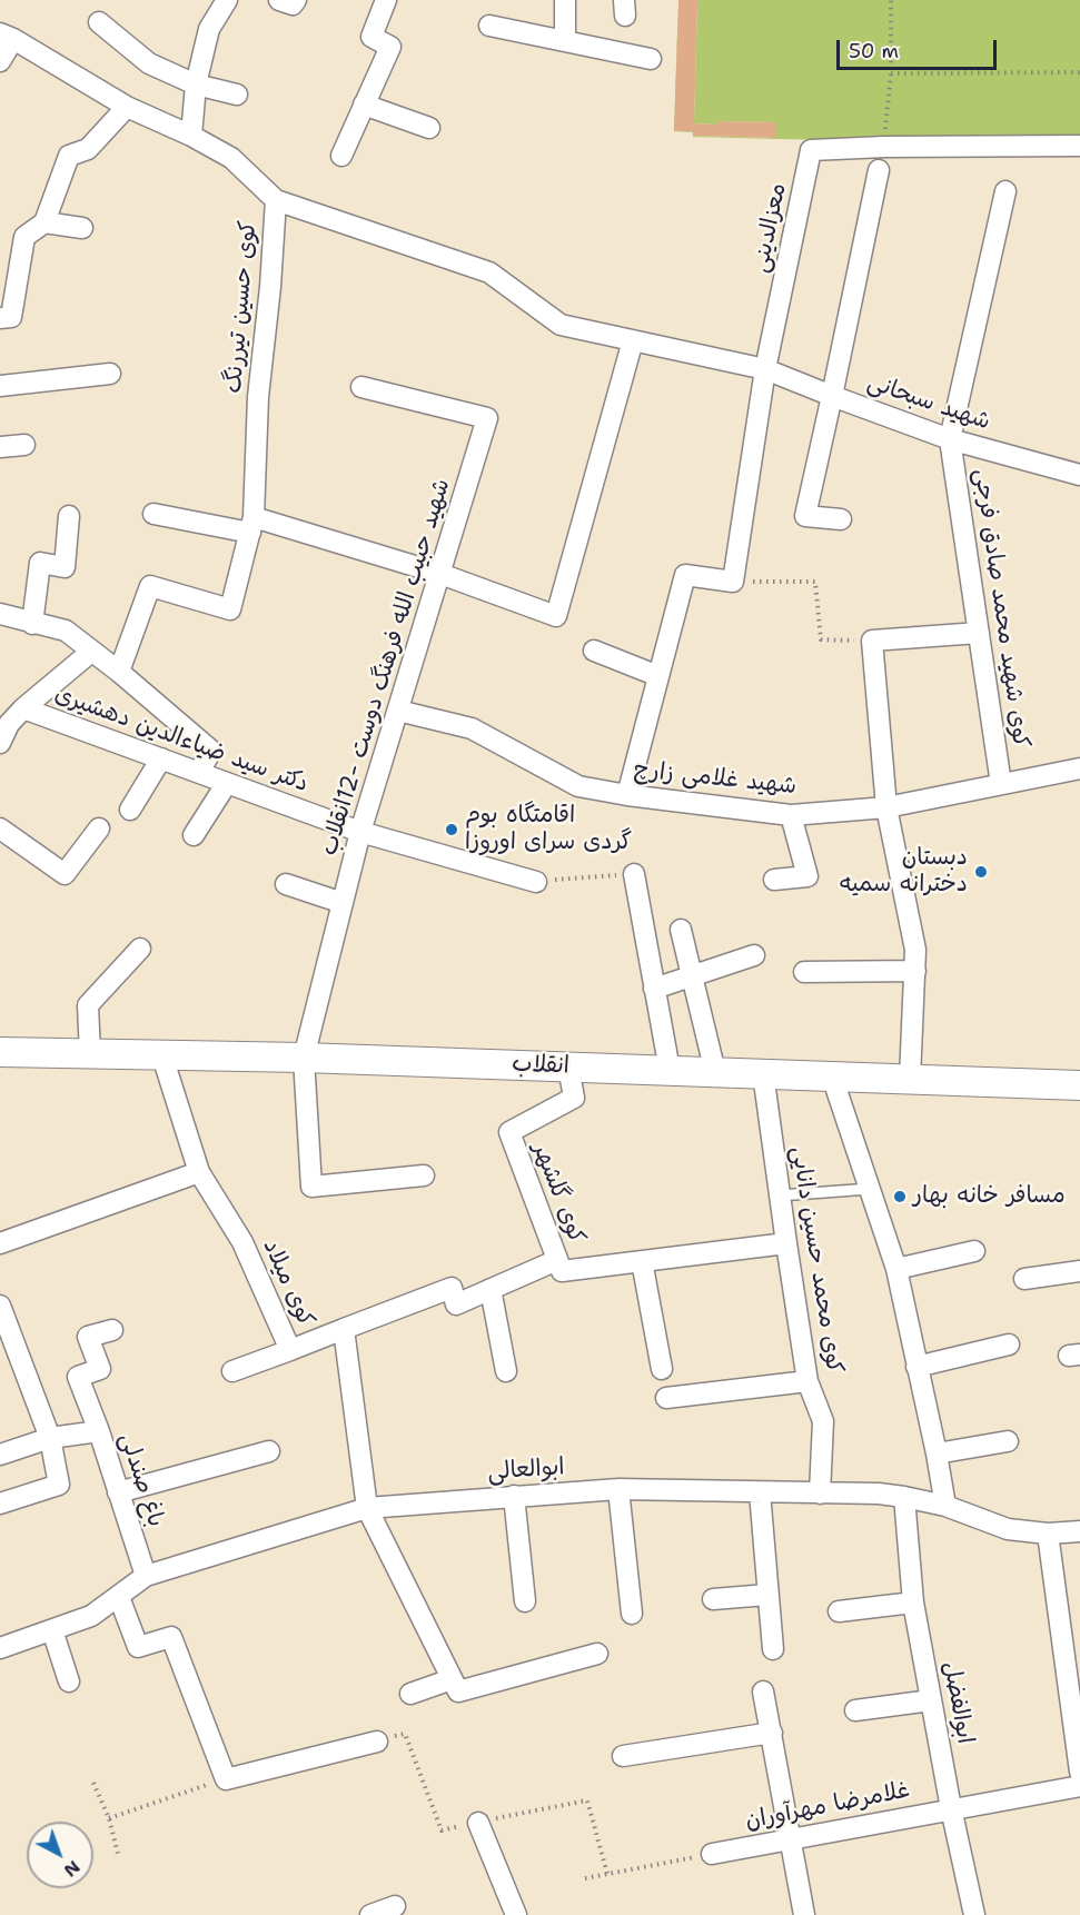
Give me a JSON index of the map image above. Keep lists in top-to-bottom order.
{
  "streets": {
    "main road": ["انقلاب"],
    "street": [
      "معزالدینی",
      "کوی حسین تیررنگ",
      "شهید سبحانی",
      "کوی شهید محمد صادق فرجی",
      "شهید حبیب الله فرهنگ دوست -12انقلاب",
      "دکتر سید ضیاءالدین دهشیری",
      "شهید غلامی زارچ",
      "کوی گلشهر",
      "کوی محمد حسین دانایی",
      "کوی میلاد",
      "ابوالعالی",
      "باغ صندلی",
      "ابوالفضل",
      "غلامرضا مهرآوران"
    ]
  },
  "crossings": [
    ["معزالدینی", "کوی حسین تیررنگ"],
    ["معزالدینی", "شهید سبحانی"],
    ["کوی حسین تیررنگ", "شهید سبحانی"],
    ["شهید سبحانی", "کوی شهید محمد صادق فرجی"],
    ["کوی شهید محمد صادق فرجی", "شهید غلامی زارچ"],
    ["شهید حبیب الله فرهنگ دوست -12انقلاب", "دکتر سید ضیاءالدین دهشیری"],
    ["شهید حبیب الله فرهنگ دوست -12انقلاب", "شهید غلامی زارچ"],
    ["شهید حبیب الله فرهنگ دوست -12انقلاب", "انقلاب"],
    ["انقلاب", "کوی گلشهر"],
    ["انقلاب", "کوی محمد حسین دانایی"],
    ["انقلاب", "کوی میلاد"],
    ["کوی گلشهر", "کوی محمد حسین دانایی"],
    ["کوی محمد حسین دانایی", "ابوالعالی"],
    ["کوی میلاد", "ابوالعالی"],
    ["ابوالعالی", "باغ صندلی"],
    ["ابوالعالی", "ابوالفضل"],
    ["ابوالفضل", "غلامرضا مهرآوران"]
  ],
  "places": ["اقامتگاه بوم گردی سرای اوروزا", "دبستان دخترانه سمیه", "مسافر خانه بهار"],
  "scale_bar": "50 m",
  "north": "bottom right"
}
